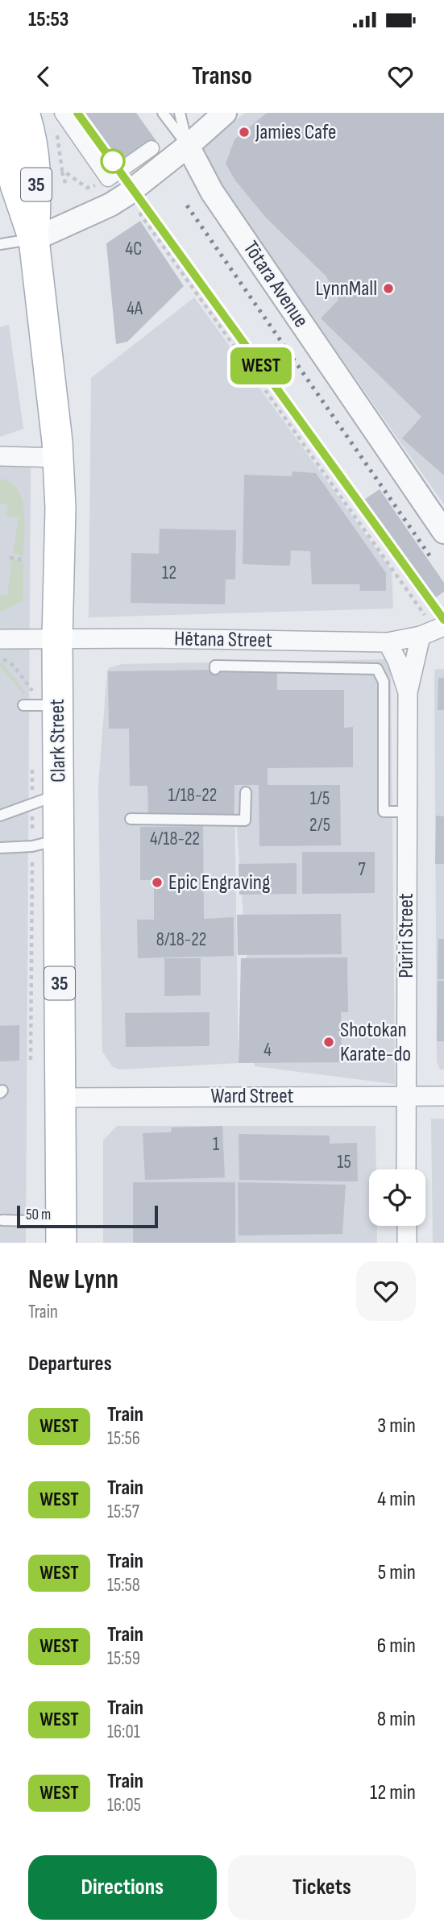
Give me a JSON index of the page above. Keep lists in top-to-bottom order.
{
  "streets": {
    "main road": ["35", "Clark Street"],
    "street": [
      "Tōtara Avenue",
      "Hētana Street",
      "Pūriri Street",
      "Ward Street"
    ]
  },
  "crossings": [
    ["Hētana Street", "Clark Street"],
    ["Hētana Street", "Pūriri Street"],
    ["Clark Street", "Ward Street"],
    ["Pūriri Street", "Ward Street"]
  ],
  "places": [
    "Jamies Cafe",
    "LynnMall",
    "Epic Engraving",
    "Shotokan Karate-do"
  ],
  "house_numbers": [
    "4C",
    "4A",
    "12",
    "1/18-22",
    "1/5",
    "2/5",
    "4/18-22",
    "7",
    "8/18-22",
    "4",
    "1",
    "15"
  ],
  "scale_bar": "50 m",
  "page": {
    "status": "15:53",
    "header": "Transo",
    "on_map": "WEST",
    "scale": "50 m",
    "heading": [
      ["New Lynn", "Train"],
      "Departures"
    ],
    "list": [
      {
        "mark": "WEST",
        "name": "Train",
        "note": "15:56",
        "value": "3 min"
      },
      {
        "mark": "WEST",
        "name": "Train",
        "note": "15:57",
        "value": "4 min"
      },
      {
        "mark": "WEST",
        "name": "Train",
        "note": "15:58",
        "value": "5 min"
      },
      {
        "mark": "WEST",
        "name": "Train",
        "note": "15:59",
        "value": "6 min"
      },
      {
        "mark": "WEST",
        "name": "Train",
        "note": "16:01",
        "value": "8 min"
      },
      {
        "mark": "WEST",
        "name": "Train",
        "note": "16:05",
        "value": "12 min"
      }
    ],
    "buttons": ["Directions", "Tickets"]
  }
}
